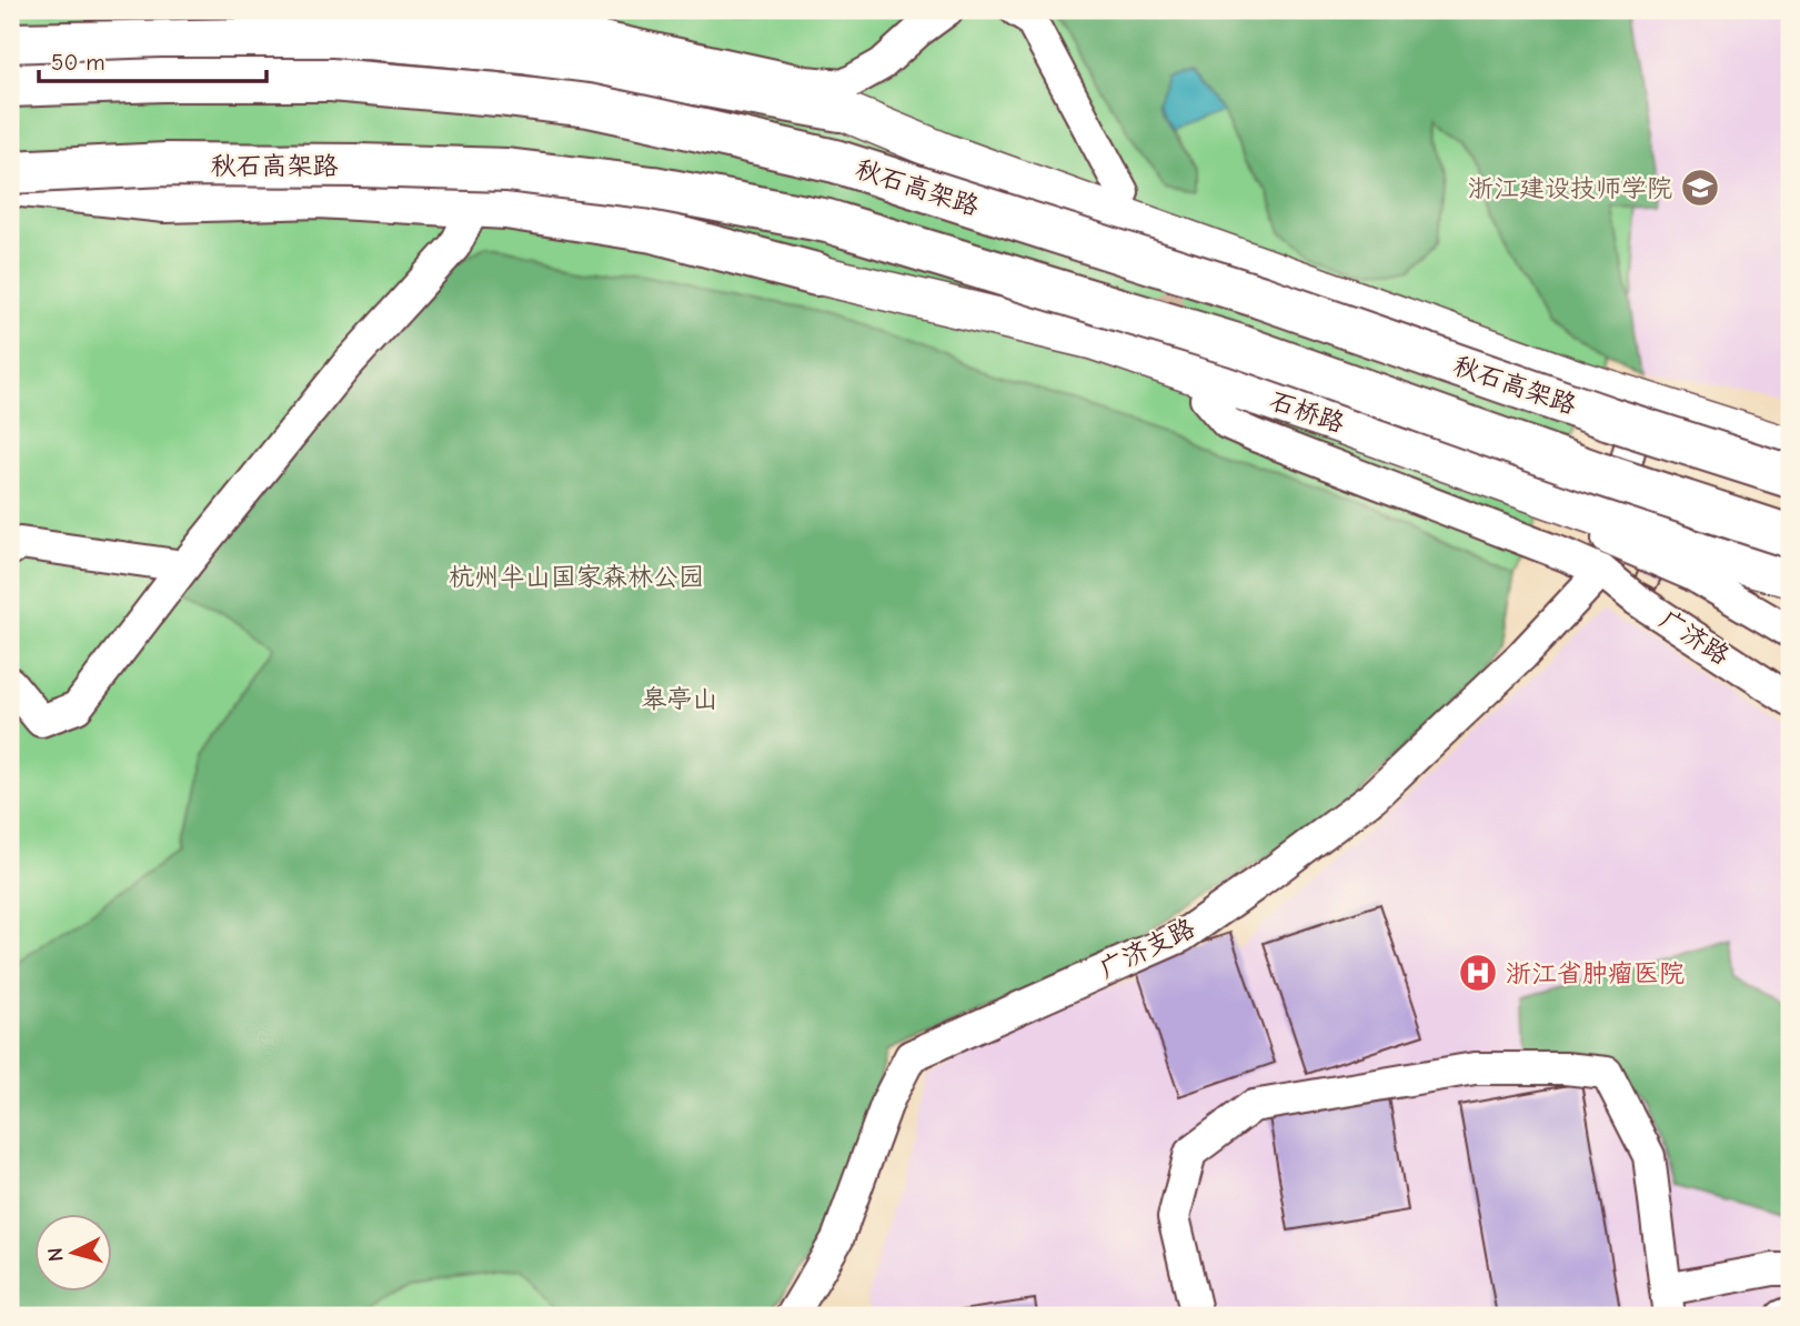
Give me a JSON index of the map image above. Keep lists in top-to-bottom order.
{
  "streets": {
    "highway": ["秋石高架路"],
    "main road": ["石桥路"],
    "street": ["广济路", "广济支路"]
  },
  "crossings": [
    ["广济路", "广济支路"]
  ],
  "parks": ["杭州半山国家森林公园", "皋亭山"],
  "places": {
    "school or university": ["浙江建设技师学院"],
    "hospital": ["浙江省肿瘤医院"]
  },
  "scale_bar": "50 m",
  "north": "left"
}
